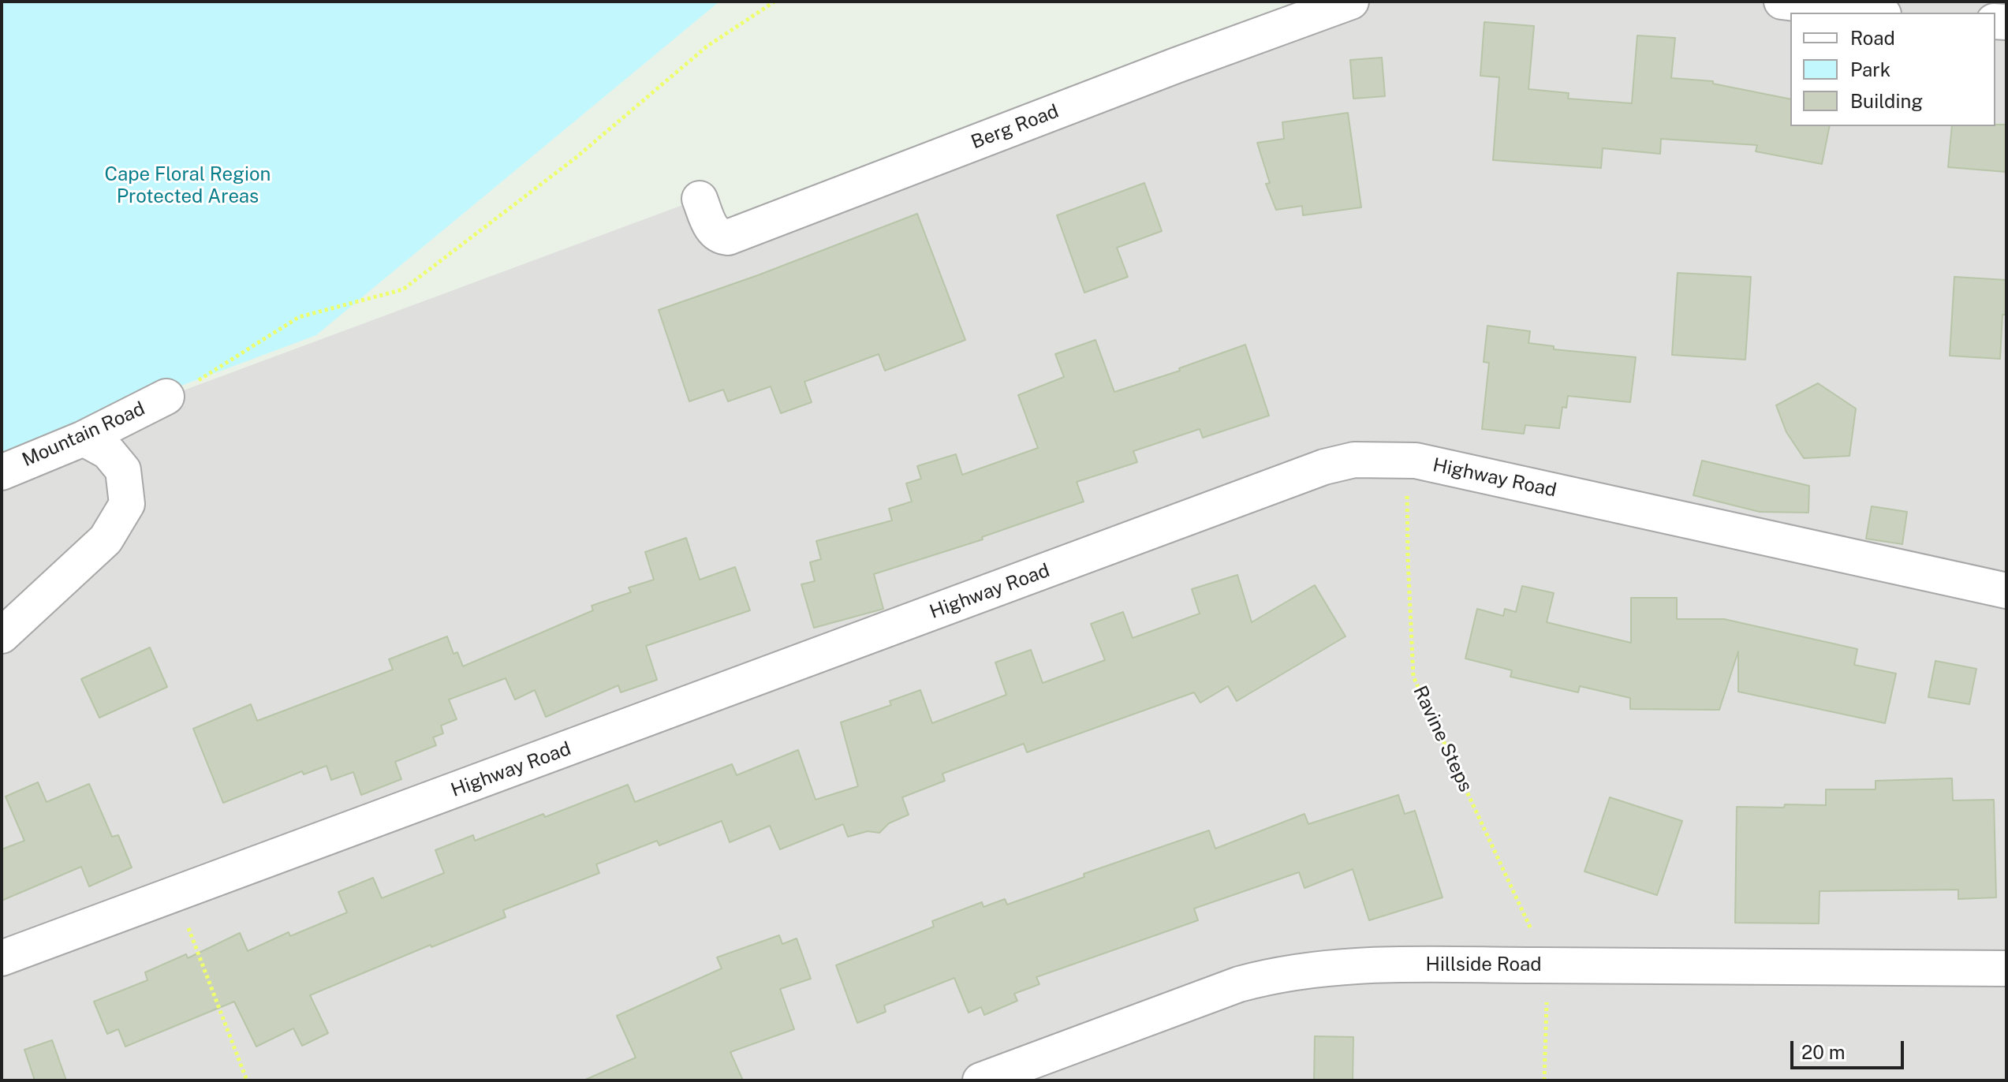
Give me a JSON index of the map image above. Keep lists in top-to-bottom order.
{
  "streets": {
    "street": [
      "Berg Road",
      "Mountain Road",
      "Highway Road",
      "Hillside Road"
    ],
    "path": ["Ravine Steps"]
  },
  "parks": ["Cape Floral Region Protected Areas"],
  "legend": ["Road", "Park", "Building"],
  "scale_bar": "20 m"
}
